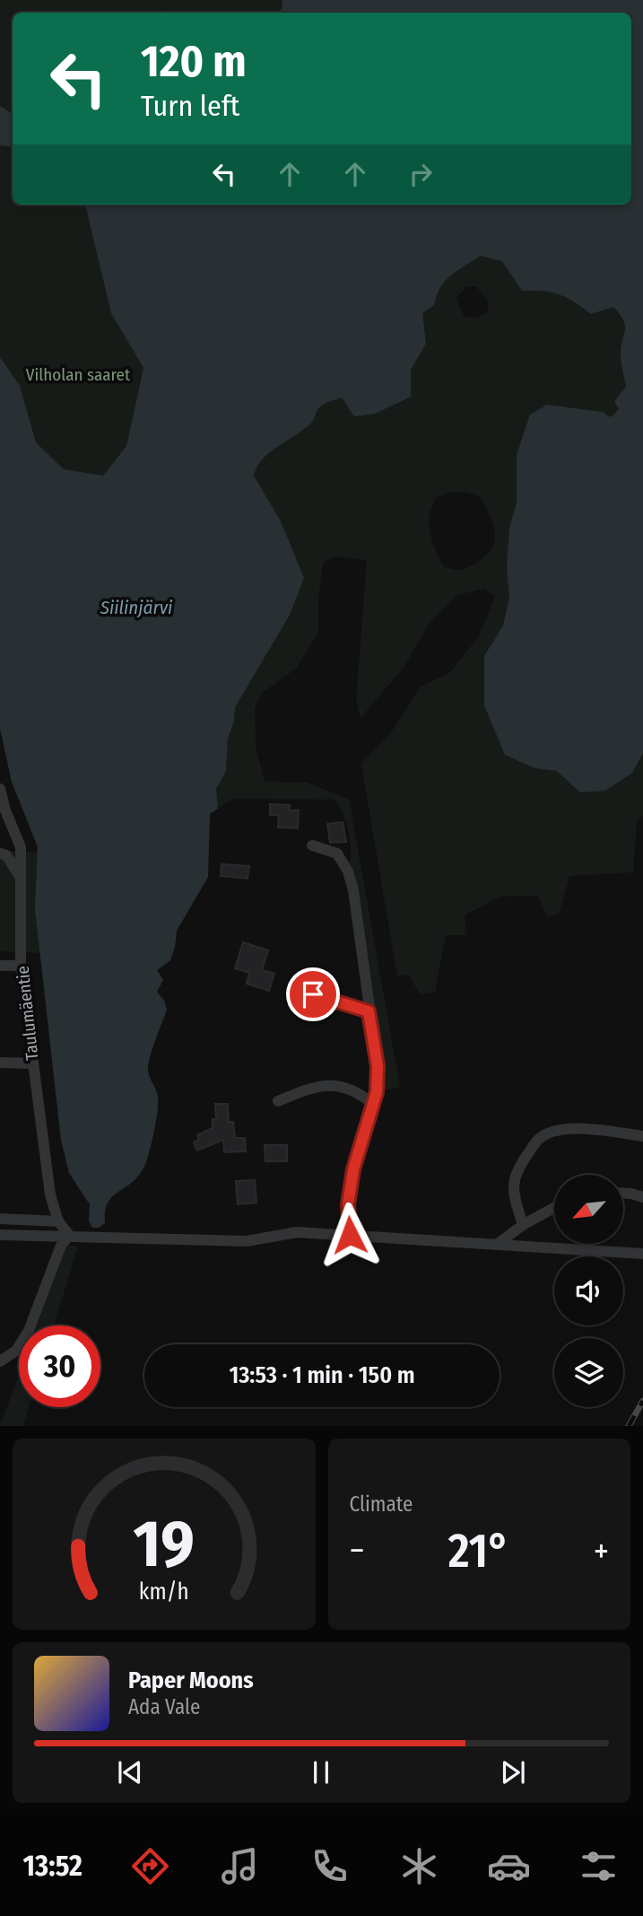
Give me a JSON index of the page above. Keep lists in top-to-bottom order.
{
  "streets": {
    "street": ["Taulumäentie"]
  },
  "water": ["Siilinjärvi"],
  "parks": ["Vilholan saaret"],
  "north": "bottom left",
  "page": {
    "turn": ["120 m", "Turn left"],
    "limit": "30",
    "trip": "13:53 · 1 min · 150 m",
    "tile": "Climate",
    "heat": ["−", "21°", "+"],
    "song": ["Paper Moons", "Ada Vale"],
    "tabs": "13:52",
    "gauge": ["19", "km/h"]
  }
}
